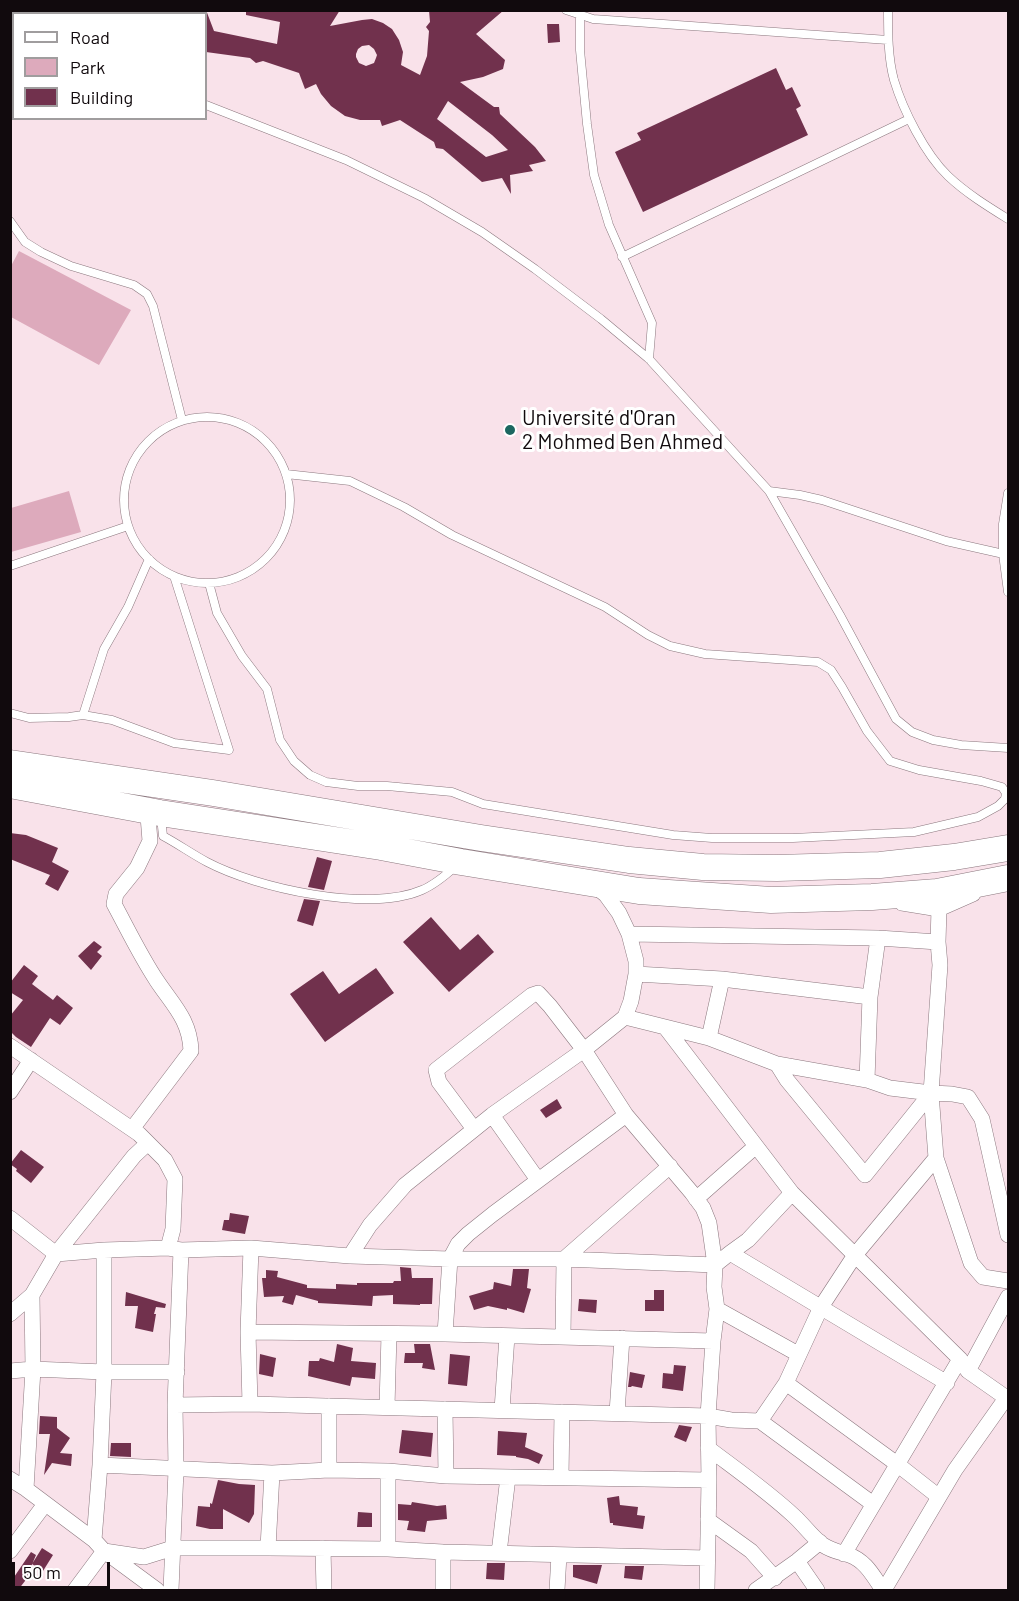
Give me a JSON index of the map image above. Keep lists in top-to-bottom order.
{
  "places": ["Université d'Oran 2 Mohmed Ben Ahmed"],
  "legend": ["Road", "Park", "Building"],
  "scale_bar": "50 m"
}
